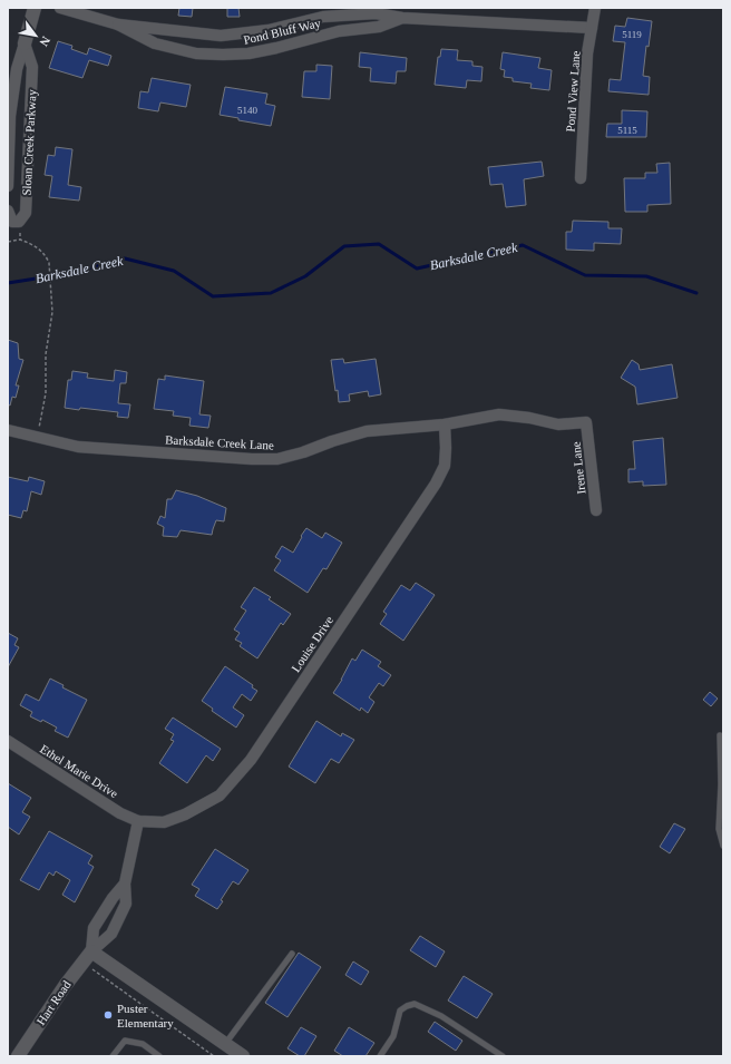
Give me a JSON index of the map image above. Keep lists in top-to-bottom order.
{
  "streets": {
    "street": [
      "Pond Bluff Way",
      "Pond View Lane",
      "Sloan Creek Parkway",
      "Barksdale Creek Lane",
      "Irene Lane",
      "Louise Drive",
      "Ethel Marie Drive",
      "Hart Road"
    ]
  },
  "crossings": [
    ["Pond Bluff Way", "Pond View Lane"],
    ["Barksdale Creek Lane", "Irene Lane"],
    ["Barksdale Creek Lane", "Louise Drive"],
    ["Louise Drive", "Ethel Marie Drive"]
  ],
  "water": ["Barksdale Creek"],
  "places": ["Puster Elementary"],
  "house_numbers": ["5119", "5140", "5115"],
  "north": "bottom right"
}
